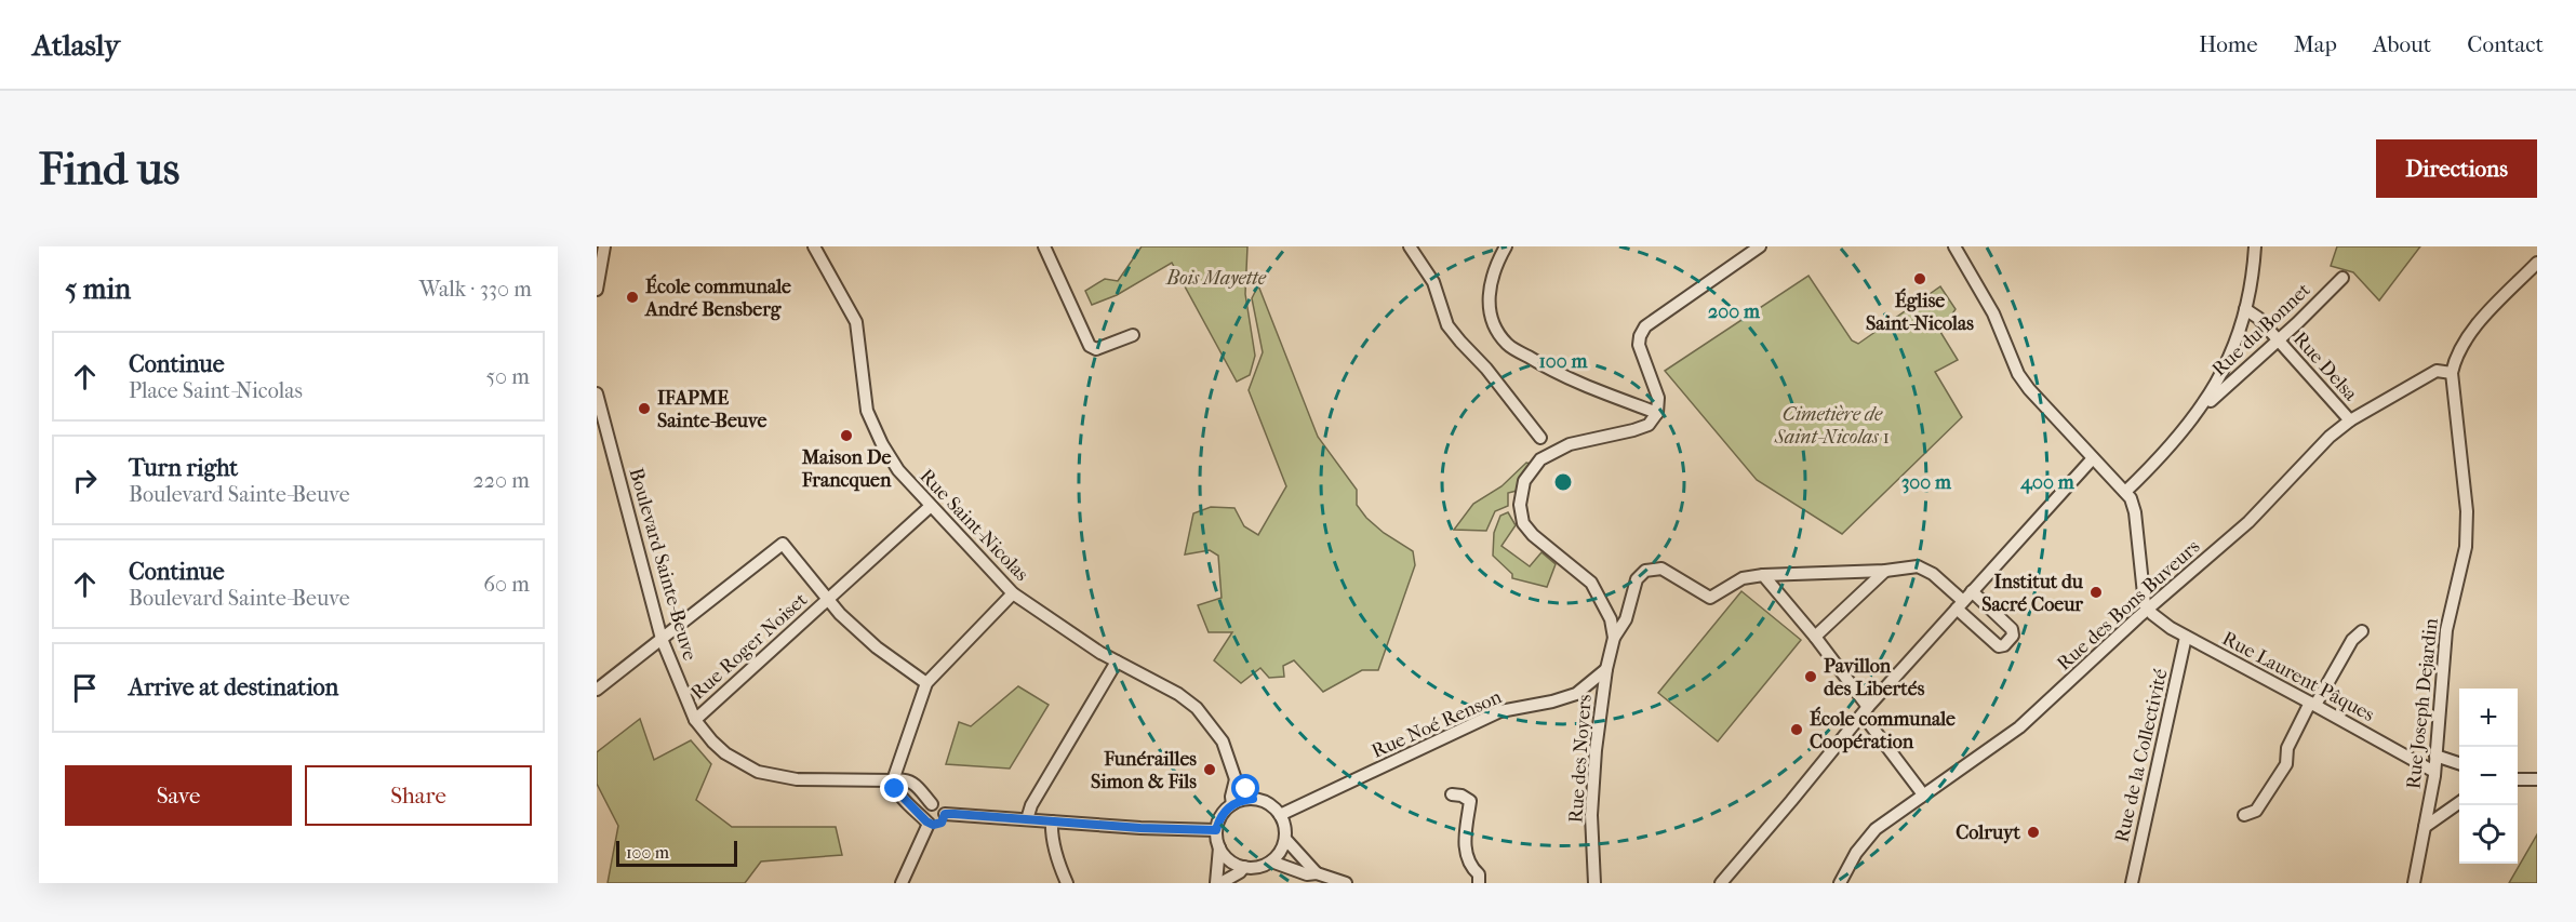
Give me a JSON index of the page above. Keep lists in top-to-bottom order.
{
  "streets": {
    "street": [
      "Rue du Bonnet",
      "Rue Delsa",
      "Rue Saint-Nicolas",
      "Boulevard Sainte-Beuve",
      "Rue des Bons Buveurs",
      "Rue Roger Noiset",
      "Rue Laurent Pâques",
      "Rue Joseph Dejardin",
      "Rue Noé Renson",
      "Rue de la Collectivité",
      "Rue des Noyers"
    ]
  },
  "crossings": [
    ["Rue du Bonnet", "Rue Delsa"],
    ["Rue Delsa", "Rue des Bons Buveurs"],
    ["Rue Saint-Nicolas", "Rue Roger Noiset"],
    ["Rue Saint-Nicolas", "Rue Noé Renson"],
    ["Boulevard Sainte-Beuve", "Rue Roger Noiset"],
    ["Rue des Bons Buveurs", "Rue Laurent Pâques"],
    ["Rue des Bons Buveurs", "Rue Joseph Dejardin"],
    ["Rue Laurent Pâques", "Rue Joseph Dejardin"],
    ["Rue Laurent Pâques", "Rue de la Collectivité"],
    ["Rue Noé Renson", "Rue des Noyers"]
  ],
  "parks": ["Bois Mayette", "Cimetière de Saint-Nicolas 1"],
  "places": [
    "Église Saint-Nicolas",
    "École communale André Bensberg",
    "IFAPME Sainte-Beuve",
    "Maison De Francquen",
    "Institut du Sacré Coeur",
    "Pavillon des Libertés",
    "École communale Coopération",
    "Funérailles Simon & Fils",
    "Colruyt"
  ],
  "scale_bar": "100 m",
  "page": {
    "header": "Atlasly",
    "nav": [
      "Home",
      "Map",
      "About",
      "Contact"
    ],
    "buttons": [
      "Directions",
      ["Save", "Share"]
    ],
    "title": "Find us",
    "heading": ["5 min", "Walk · 330 m"],
    "list": [
      ["Continue", "Place Saint-Nicolas", "50 m"],
      ["Turn right", "Boulevard Sainte-Beuve", "220 m"],
      ["Continue", "Boulevard Sainte-Beuve", "60 m"],
      "Arrive at destination"
    ],
    "map_buttons": ["+", "−"],
    "scale": "100 m"
  },
  "rings": [
    "200 m",
    "100 m",
    "300 m",
    "400 m"
  ]
}
